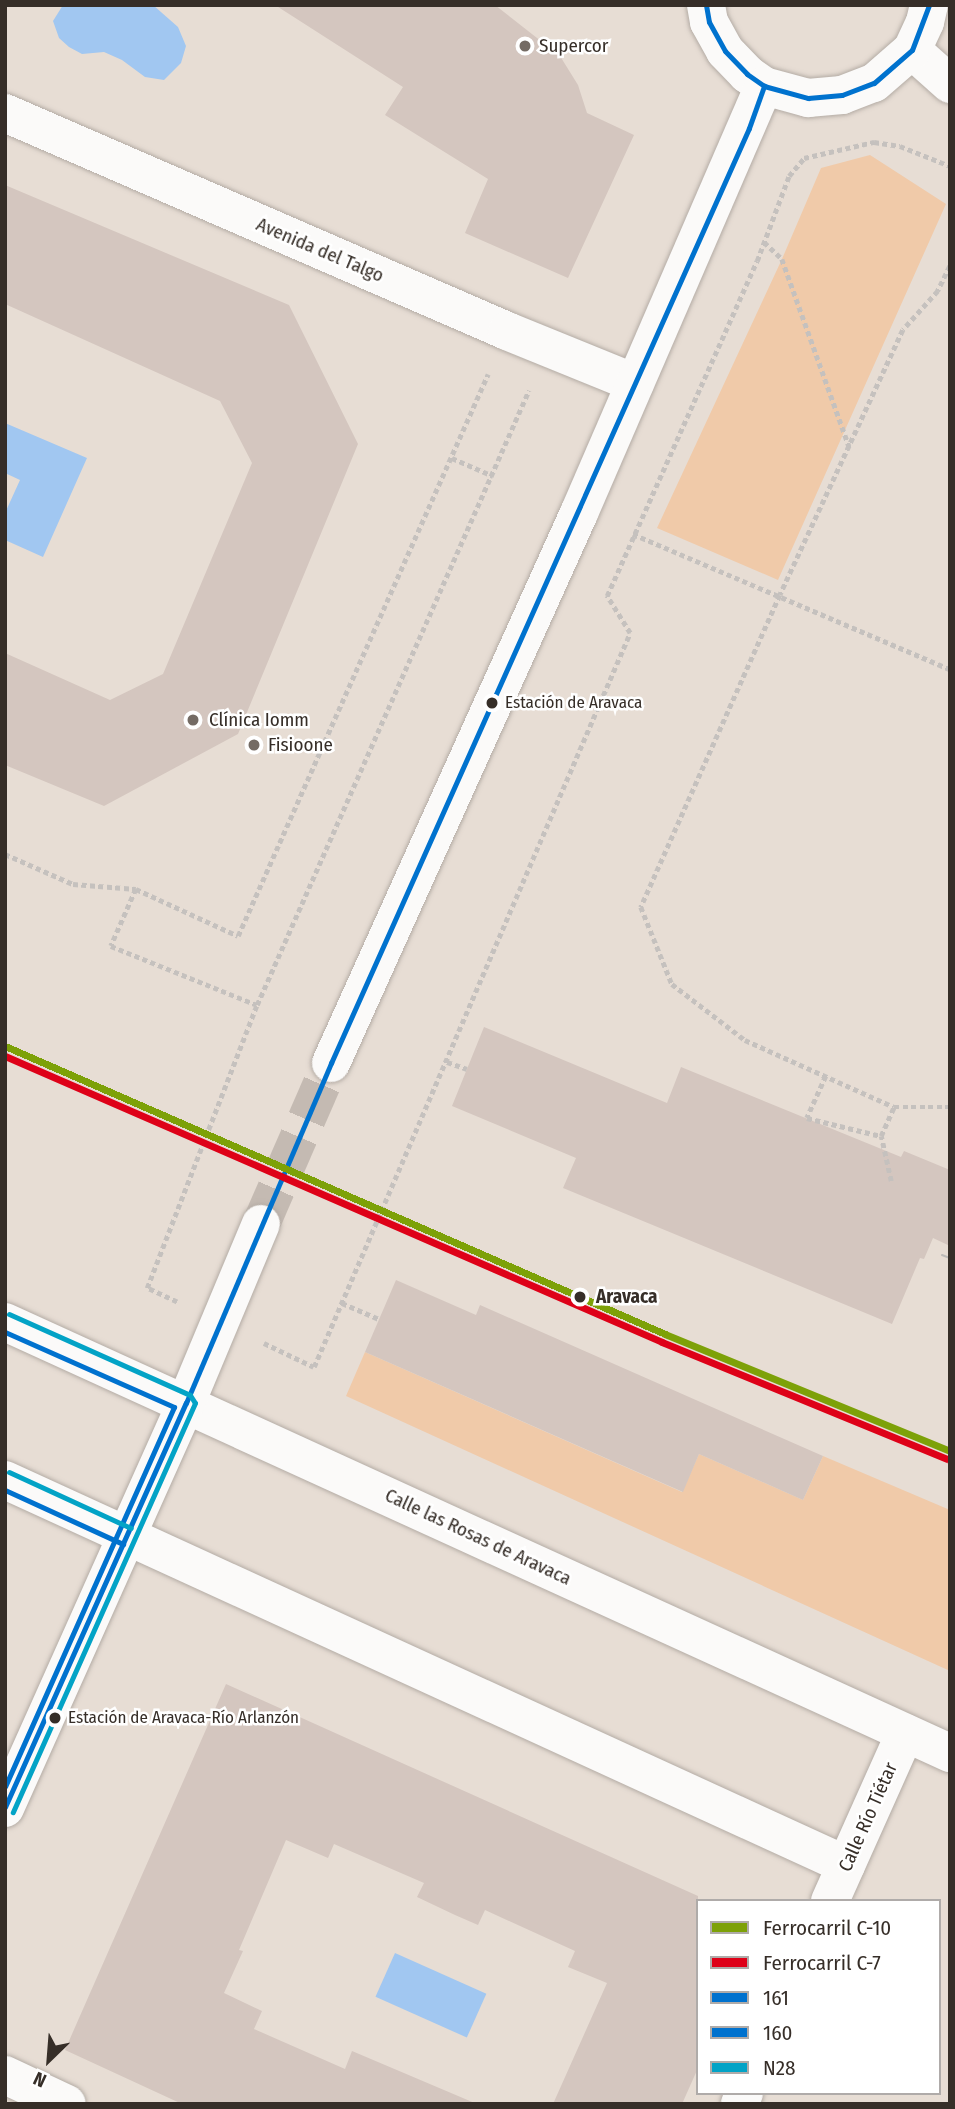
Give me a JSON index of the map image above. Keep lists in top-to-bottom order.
{
  "streets": {
    "street": ["Avenida del Talgo", "Calle las Rosas de Aravaca", "Calle Río Tiétar"]
  },
  "crossings": [
    ["Calle las Rosas de Aravaca", "Calle Río Tiétar"]
  ],
  "places": [
    "Supercor",
    "Estación de Aravaca",
    "Clínica Iomm",
    "Fisioone",
    "Aravaca",
    "Estación de Aravaca-Río Arlanzón"
  ],
  "lines": [
    "transit line 161",
    "rail line C-10",
    "rail line C-7",
    "transit line N28",
    "transit line 160"
  ],
  "legend": [
    "Ferrocarril C-10",
    "Ferrocarril C-7",
    "161",
    "160",
    "N28"
  ],
  "north": "bottom left"
}
